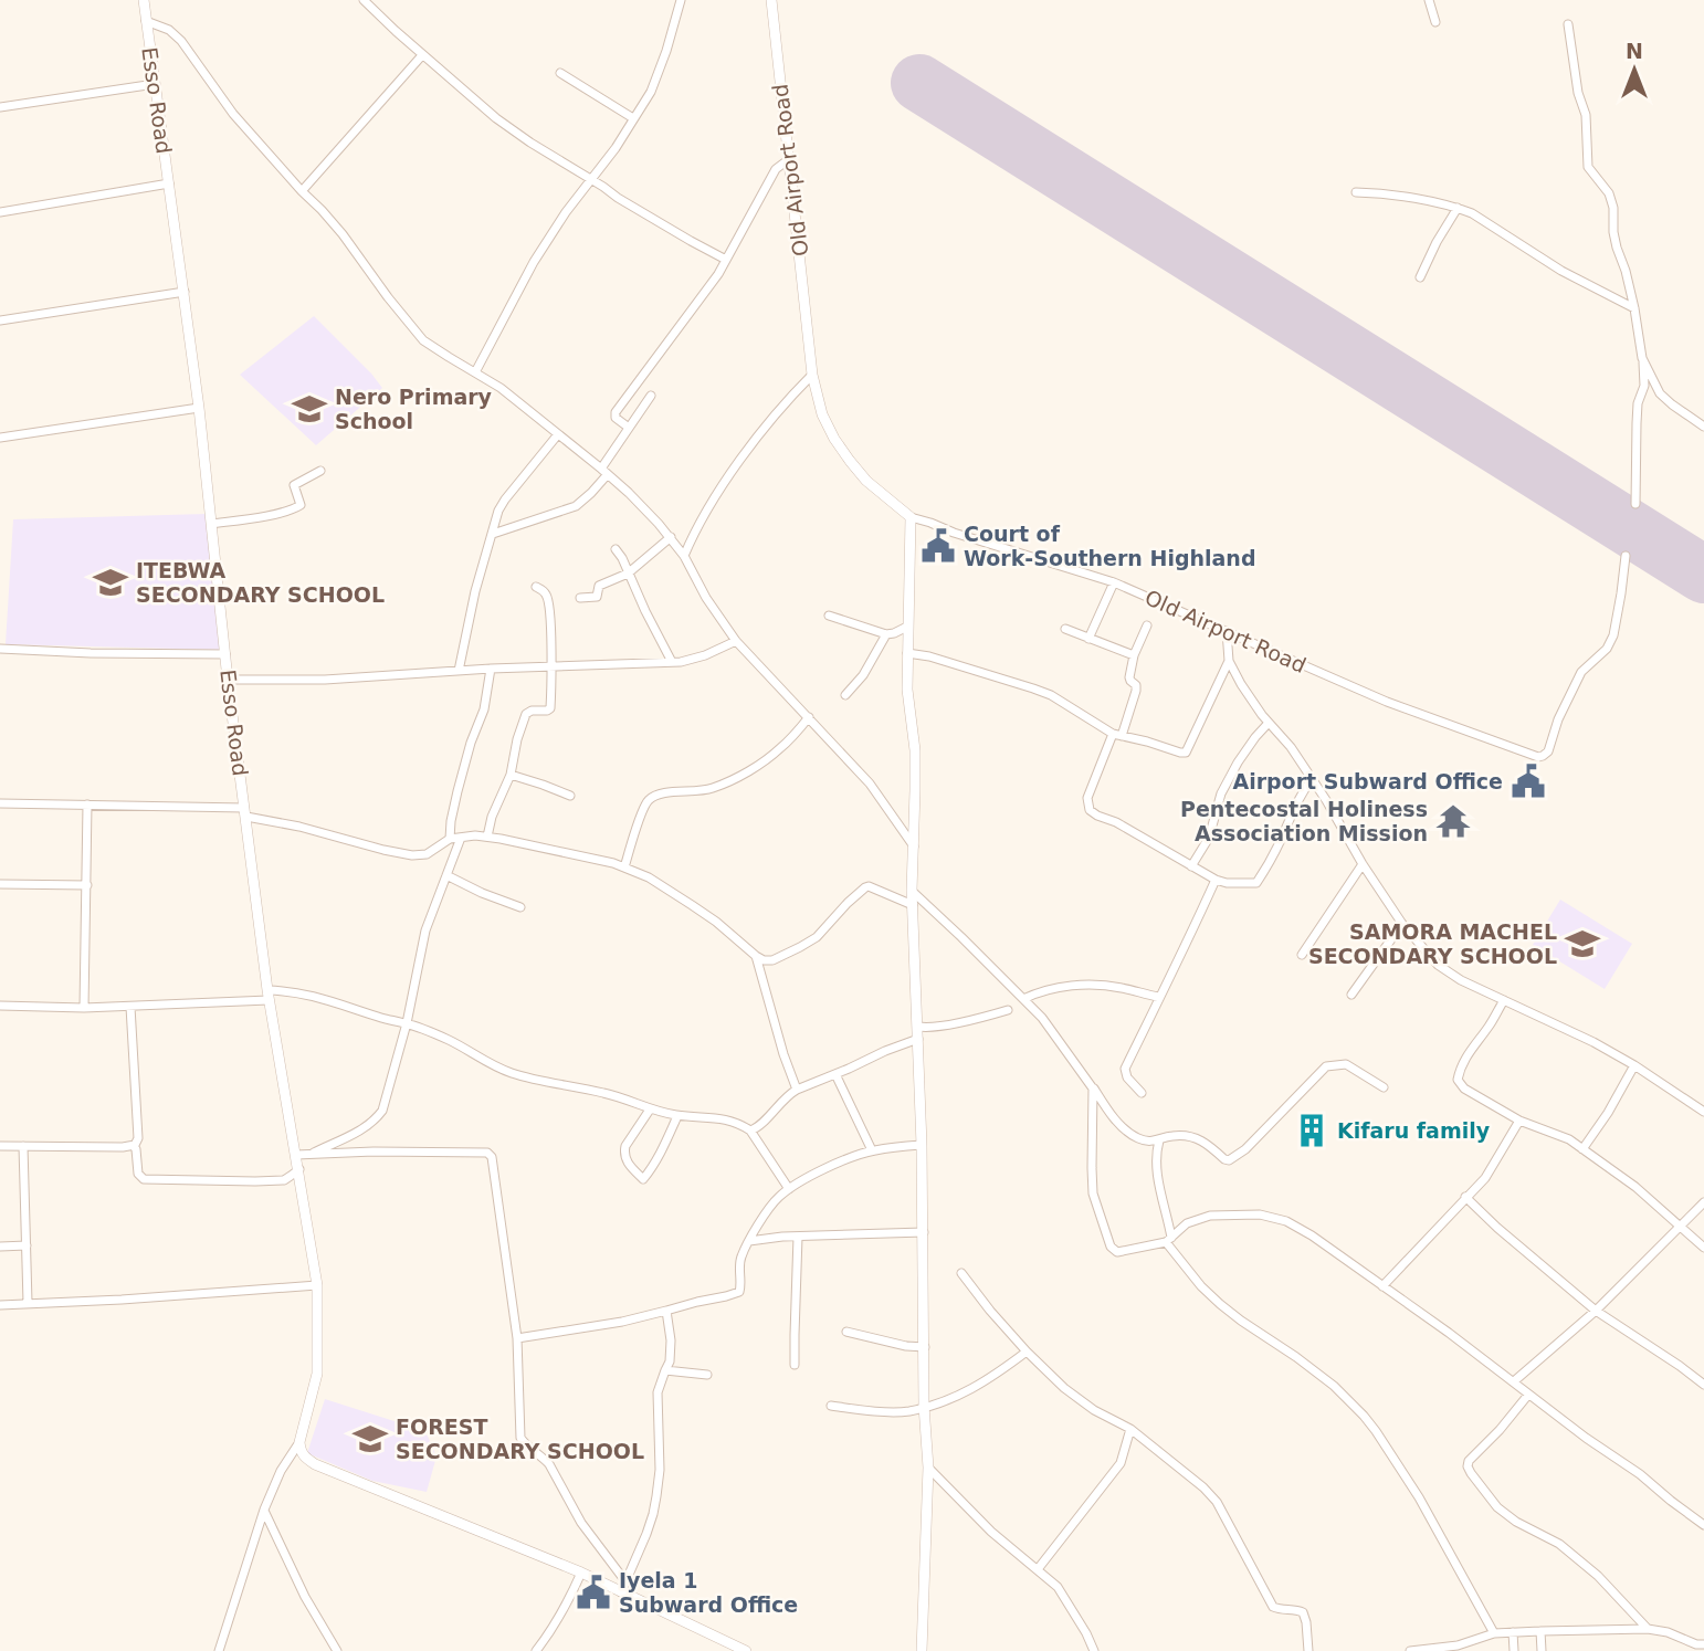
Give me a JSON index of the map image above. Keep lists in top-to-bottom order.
{
  "streets": {
    "street": ["Esso Road", "Old Airport Road"]
  },
  "places": {
    "school or university": [
      "Nero Primary School",
      "ITEBWA SECONDARY SCHOOL",
      "SAMORA MACHEL SECONDARY SCHOOL",
      "FOREST SECONDARY SCHOOL"
    ],
    "public building": ["Court of Work-Southern Highland", "Airport Subward Office", "Iyela 1 Subward Office"],
    "temple": ["Pentecostal Holiness Association Mission"],
    "building": ["Kifaru family"]
  },
  "north": "top"
}
